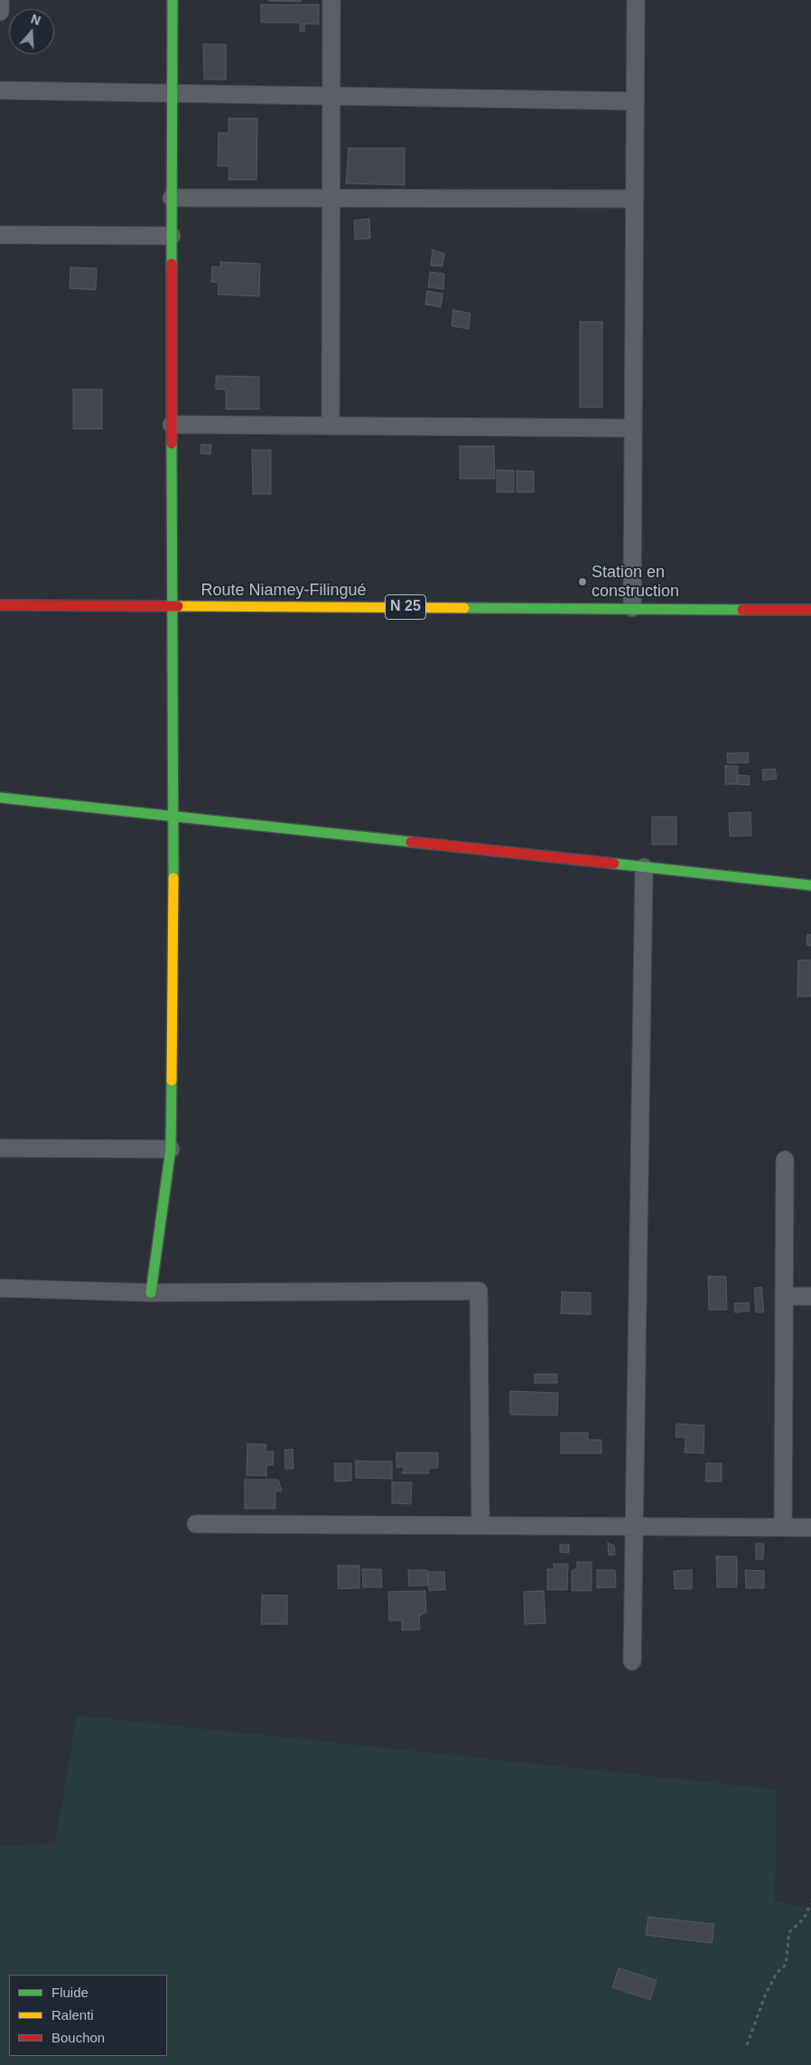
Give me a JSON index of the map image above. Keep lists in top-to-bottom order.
{
  "streets": {
    "street": ["Route Niamey-Filingué", "N 25"]
  },
  "places": ["Station en construction"],
  "legend": ["Fluide", "Ralenti", "Bouchon"],
  "north": "top"
}
